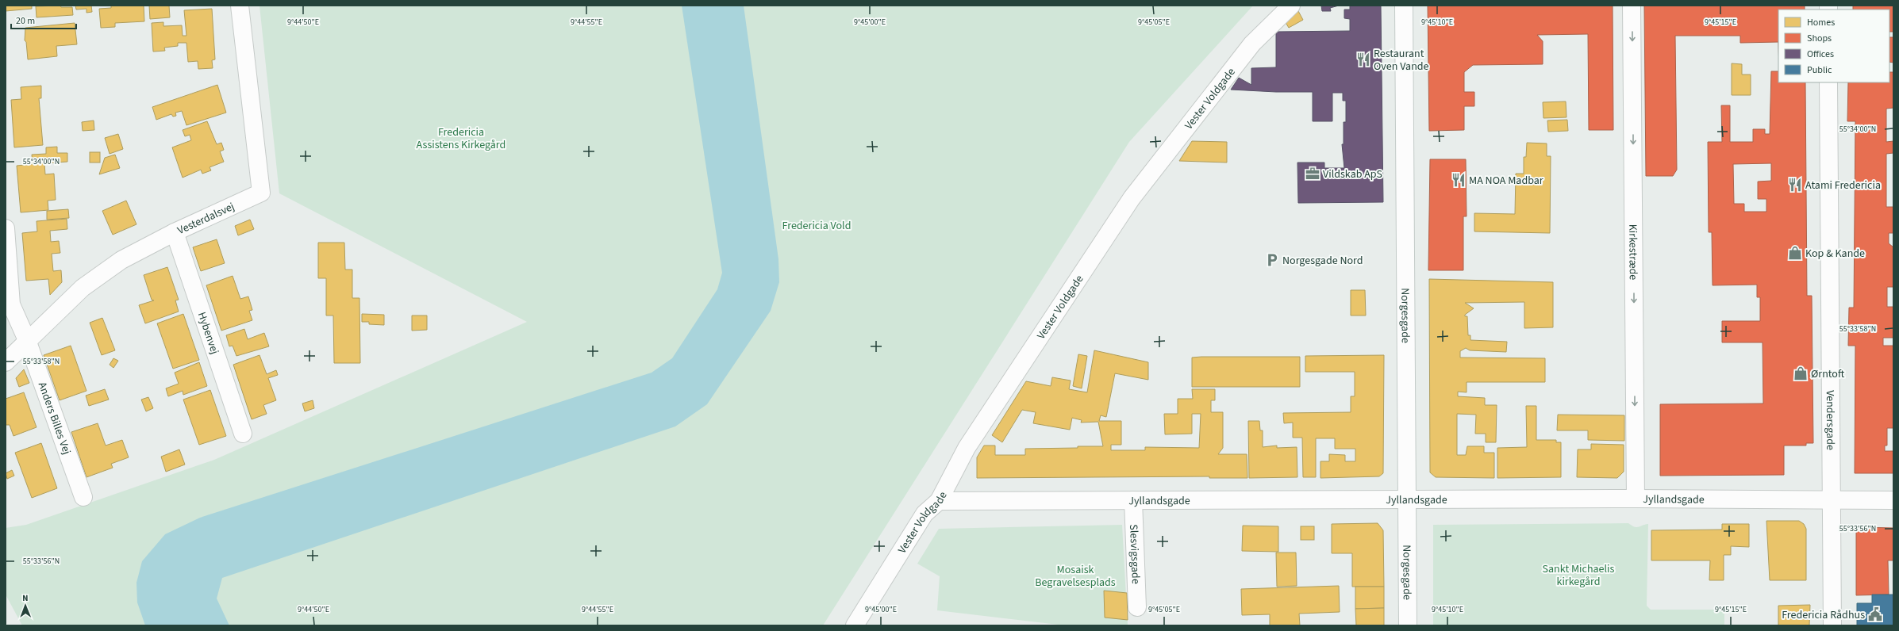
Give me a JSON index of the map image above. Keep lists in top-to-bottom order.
{
  "streets": {
    "street": [
      "Vester Voldgade",
      "Vesterdalsvej",
      "Kirkestræde",
      "Norgesgade",
      "Hybenvej",
      "Anders Billes Vej",
      "Vendersgade",
      "Jyllandsgade",
      "Slesvigsgade"
    ]
  },
  "crossings": [
    ["Vester Voldgade", "Jyllandsgade"],
    ["Vesterdalsvej", "Hybenvej"],
    ["Vesterdalsvej", "Anders Billes Vej"],
    ["Kirkestræde", "Jyllandsgade"],
    ["Norgesgade", "Jyllandsgade"],
    ["Vendersgade", "Jyllandsgade"],
    ["Jyllandsgade", "Slesvigsgade"]
  ],
  "one_way": ["Kirkestræde"],
  "parks": [
    "Fredericia Assistens Kirkegård",
    "Fredericia Vold",
    "Sankt Michaelis kirkegård",
    "Mosaisk Begravelsesplads"
  ],
  "places": {
    "restaurant": ["Restaurant Oven Vande", "MA NOA Madbar", "Atami Fredericia"],
    "office": ["Vildskab ApS"],
    "shop": ["Kop & Kande", "Ørntoft"],
    "parking": ["Norgesgade Nord"],
    "public building": ["Fredericia Rådhus"]
  },
  "legend": [
    "Homes",
    "Shops",
    "Offices",
    "Public"
  ],
  "scale_bar": "20 m",
  "north": "top",
  "coordinates": [
    "9°44'50\"E",
    "9°44'55\"E",
    "9°45'00\"E",
    "9°45'05\"E",
    "9°45'10\"E",
    "9°45'15\"E",
    "55°34'00\"N",
    "55°33'58\"N",
    "55°33'56\"N"
  ]
}
